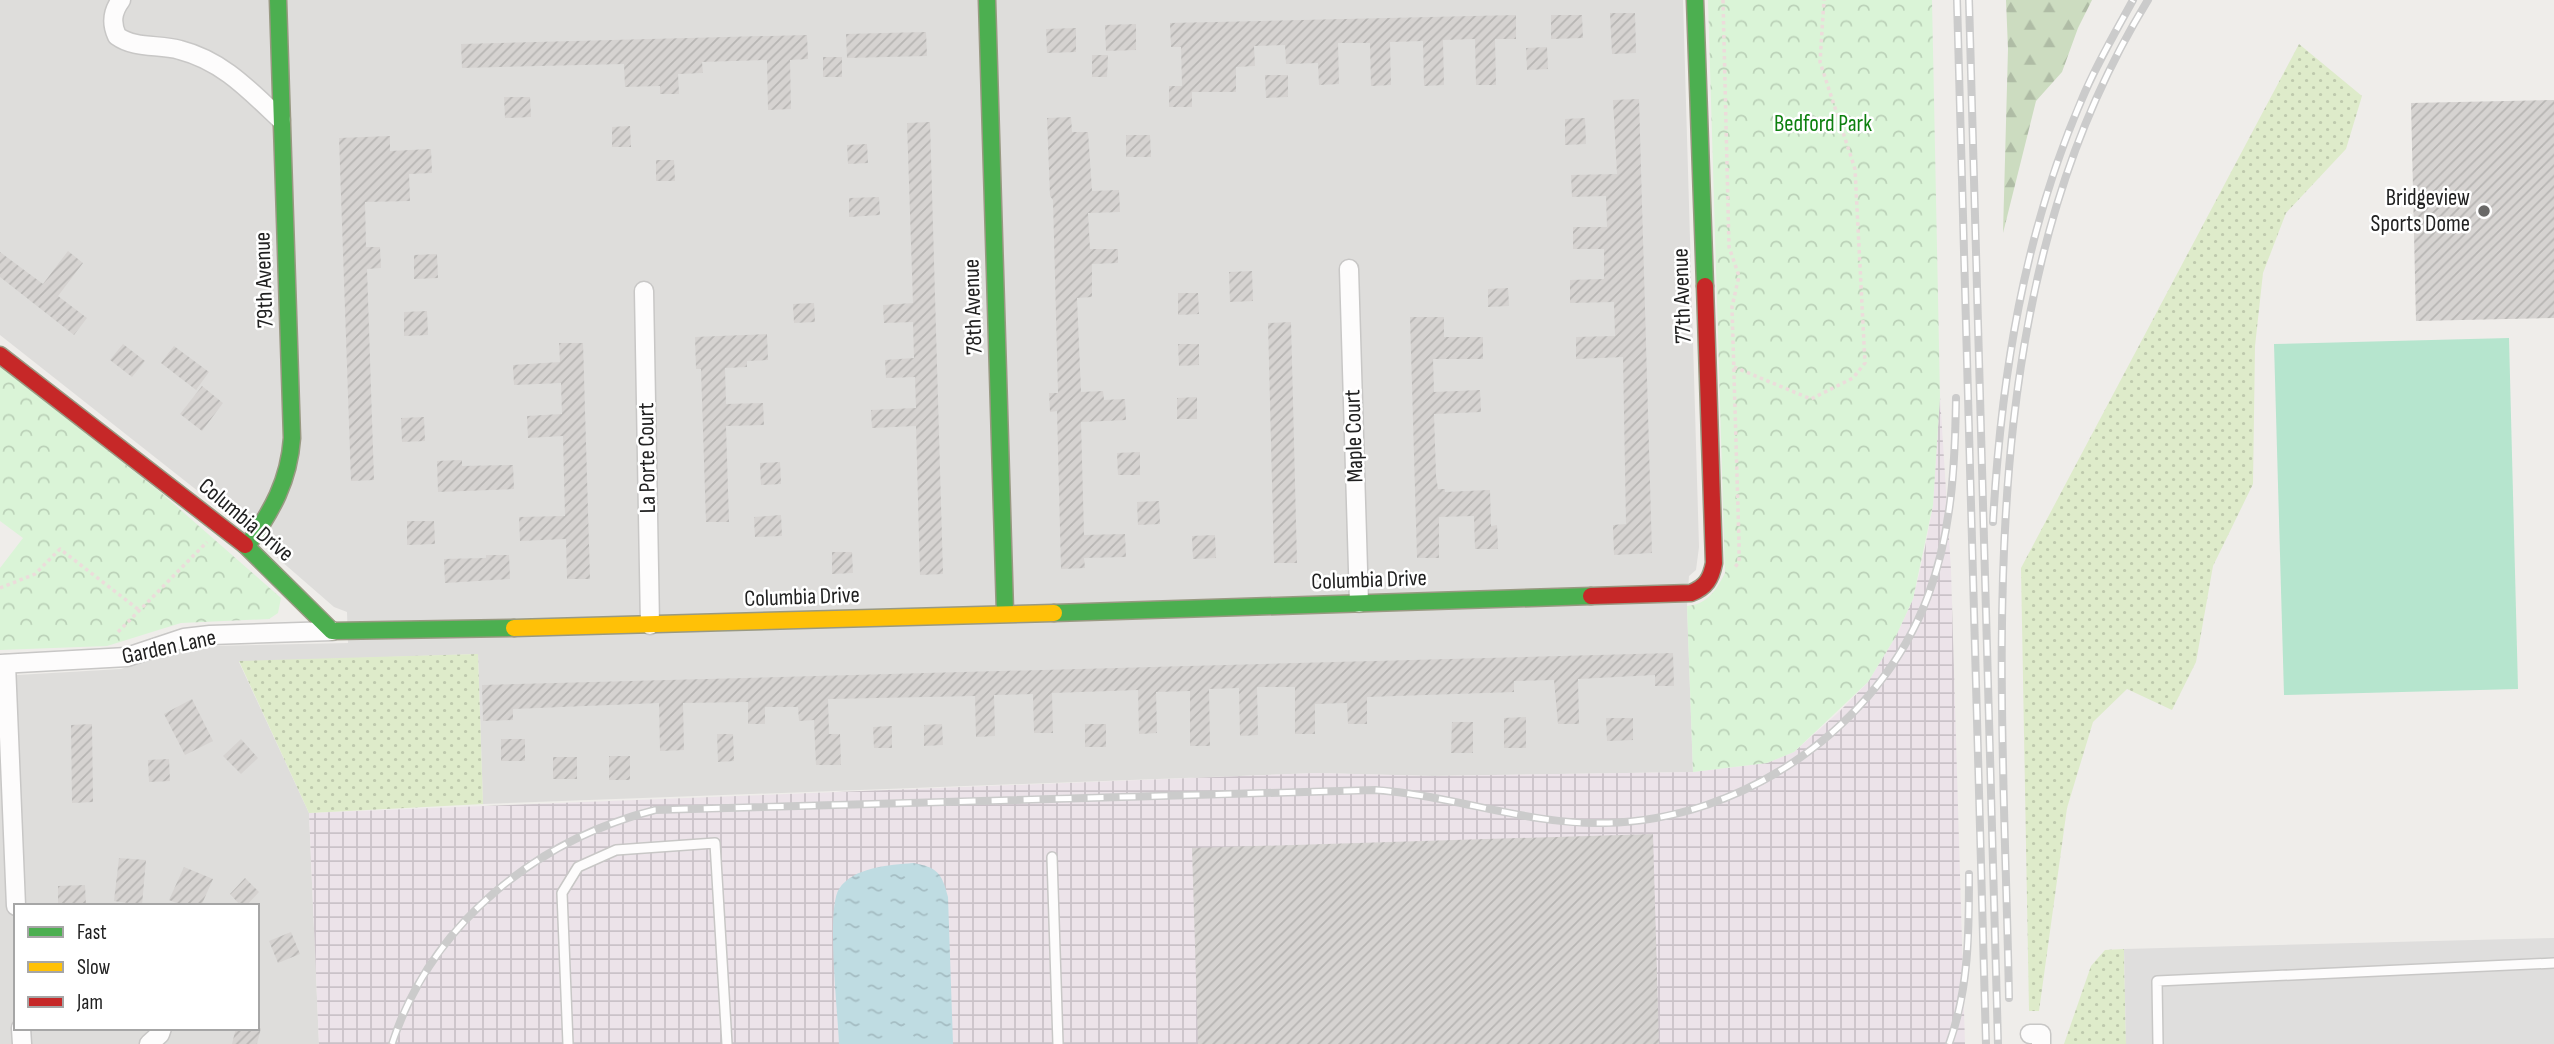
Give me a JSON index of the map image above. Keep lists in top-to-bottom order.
{
  "streets": {
    "street": [
      "79th Avenue",
      "77th Avenue",
      "78th Avenue",
      "Maple Court",
      "La Porte Court",
      "Columbia Drive",
      "Garden Lane"
    ]
  },
  "crossings": [
    ["79th Avenue", "Columbia Drive"],
    ["77th Avenue", "Columbia Drive"],
    ["78th Avenue", "Columbia Drive"],
    ["Maple Court", "Columbia Drive"],
    ["La Porte Court", "Columbia Drive"],
    ["Columbia Drive", "Garden Lane"]
  ],
  "parks": ["Bedford Park"],
  "places": ["Bridgeview Sports Dome"],
  "legend": ["Fast", "Slow", "Jam"]
}
